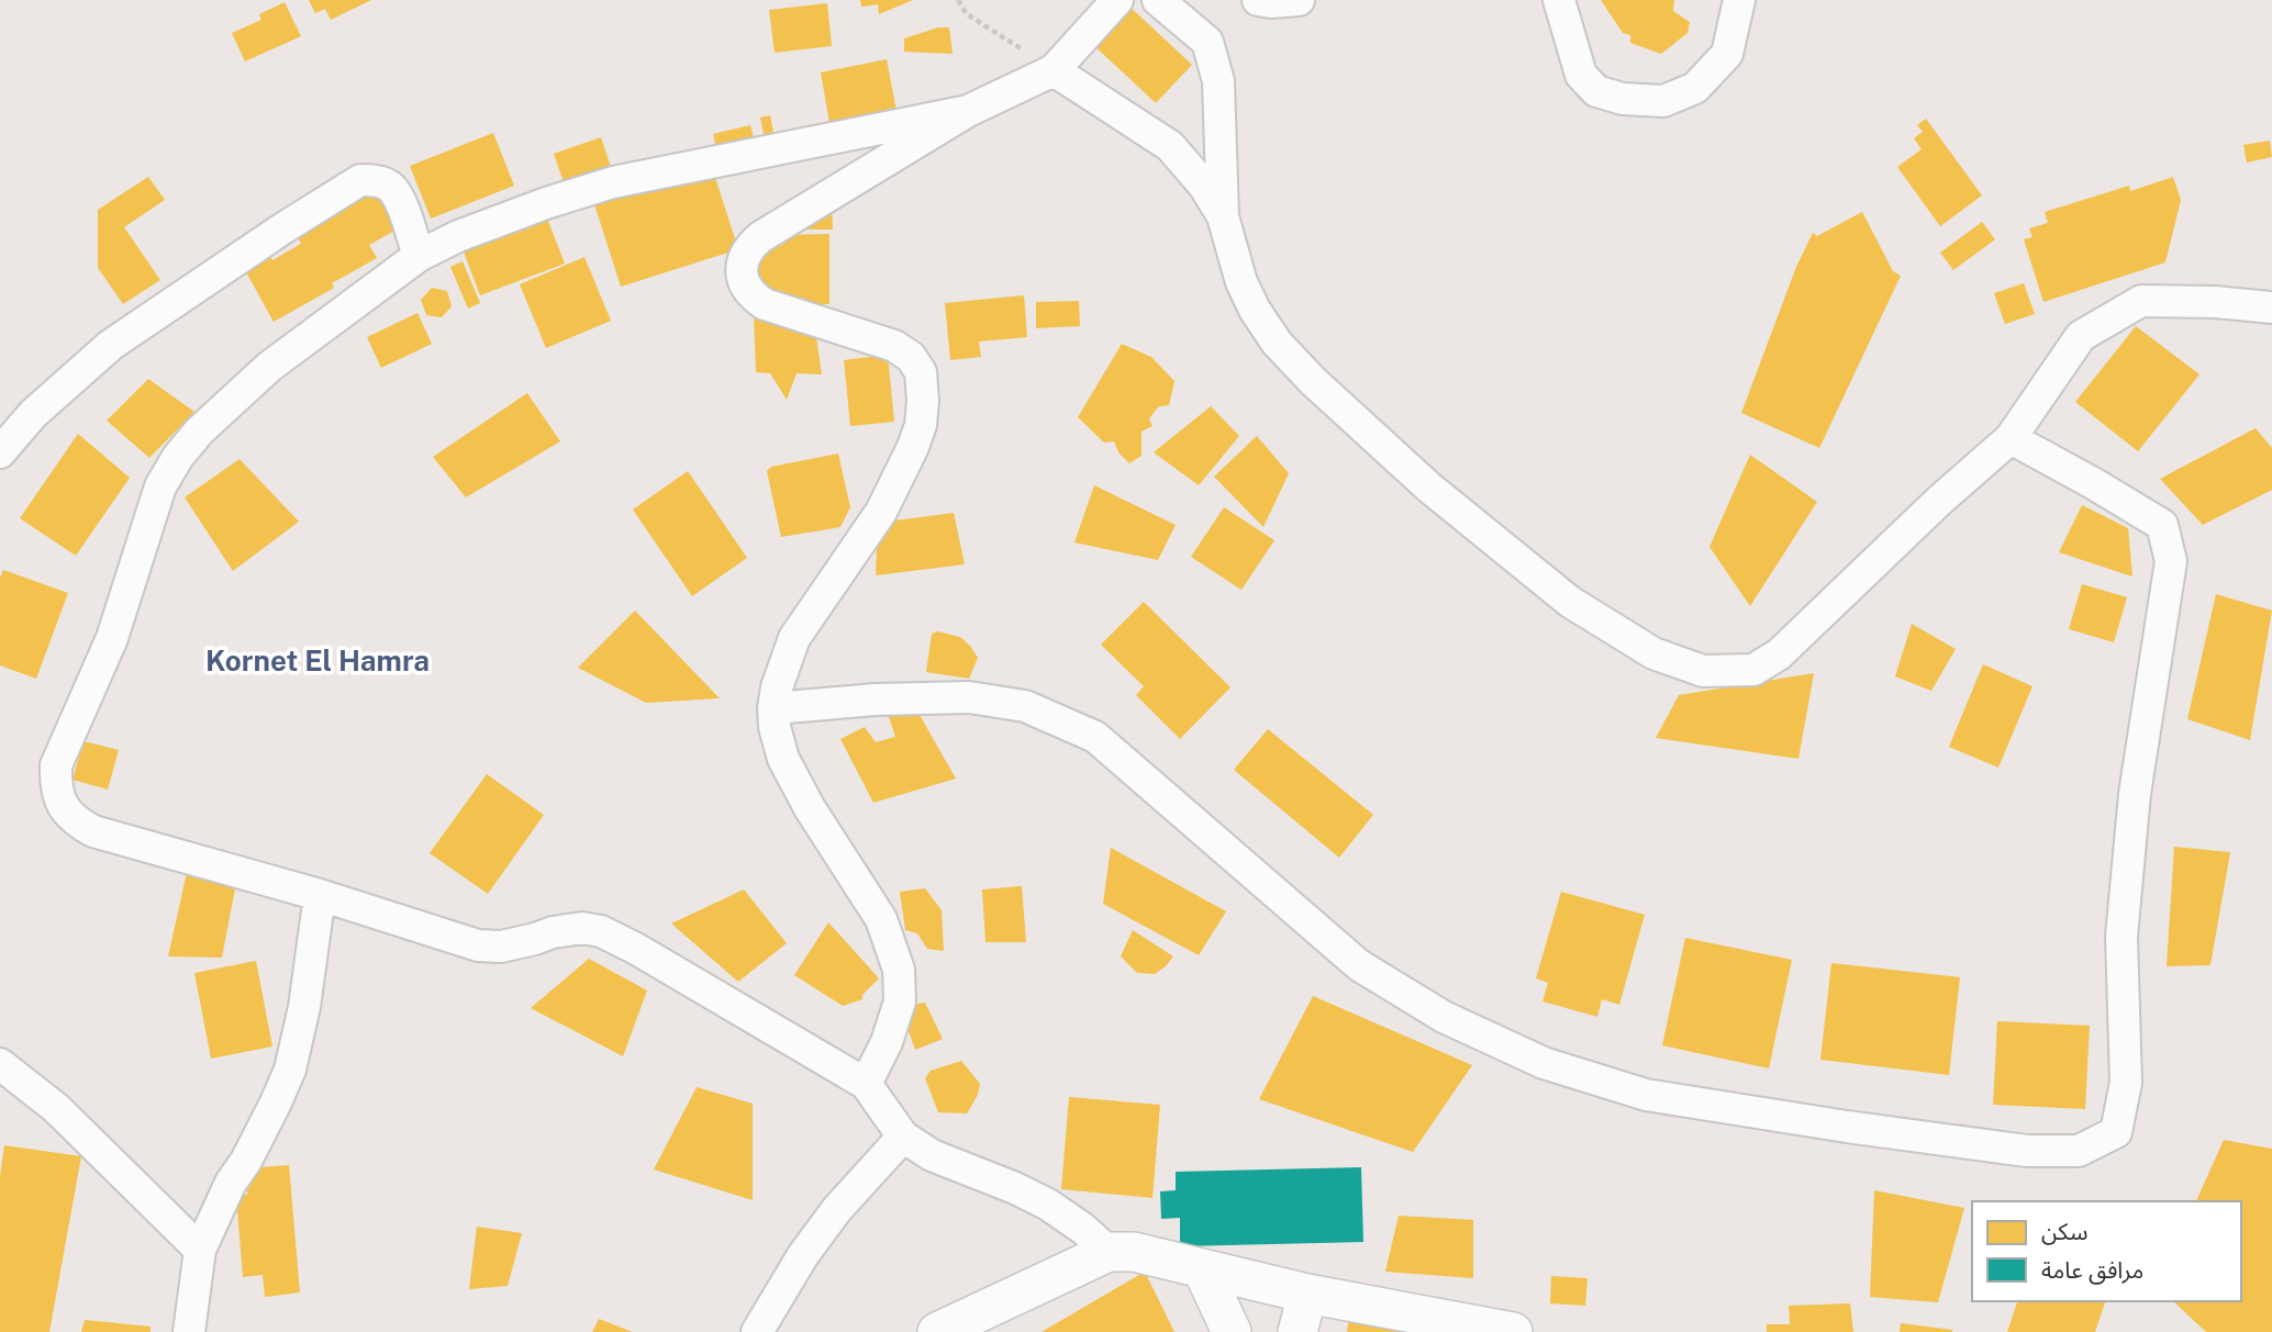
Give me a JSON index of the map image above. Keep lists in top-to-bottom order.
{
  "districts": ["Kornet El Hamra"],
  "legend": ["سكن", "مرافق عامة"]
}
